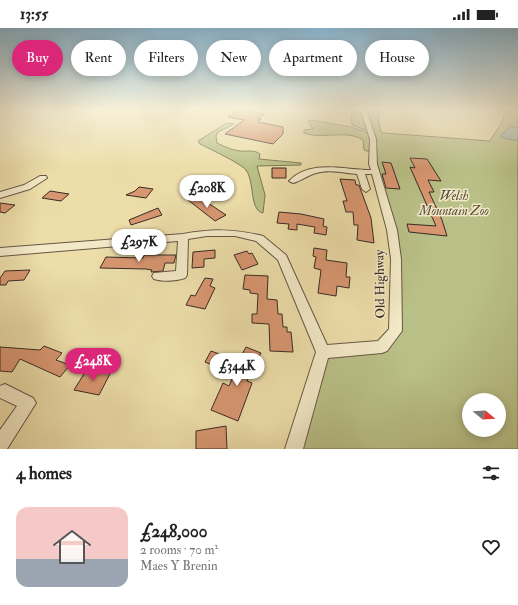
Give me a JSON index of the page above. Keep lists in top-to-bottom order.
{
  "streets": {
    "street": ["Old Highway"]
  },
  "parks": ["Welsh Mountain Zoo"],
  "north": "right",
  "page": {
    "status": "13:55",
    "chip": [
      "Buy",
      "Rent",
      "Filters",
      "New",
      "Apartment",
      "House"
    ],
    "price": [
      "£208K",
      "£297K",
      "£248K",
      "£344K"
    ],
    "heading": "4 homes",
    "list": [
      {
        "name": "£248,000",
        "note": "2 rooms · 70 m² · Maes Y Brenin"
      }
    ]
  }
}
